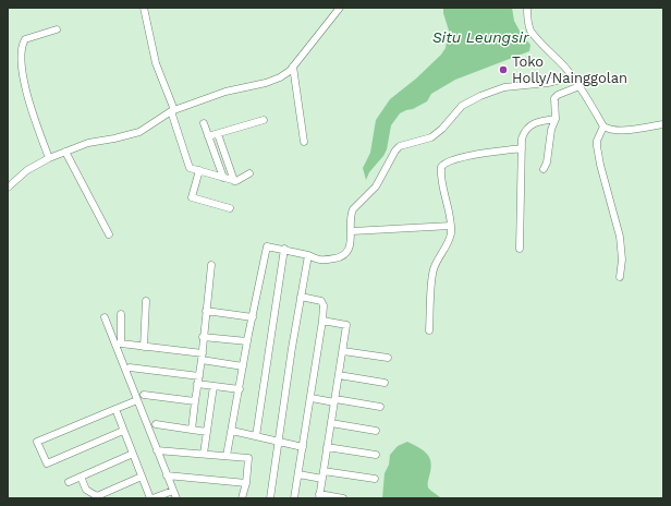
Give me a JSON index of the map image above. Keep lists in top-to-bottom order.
{
  "water": ["Situ Leungsir"],
  "places": ["Toko Holly/Nainggolan"]
}
